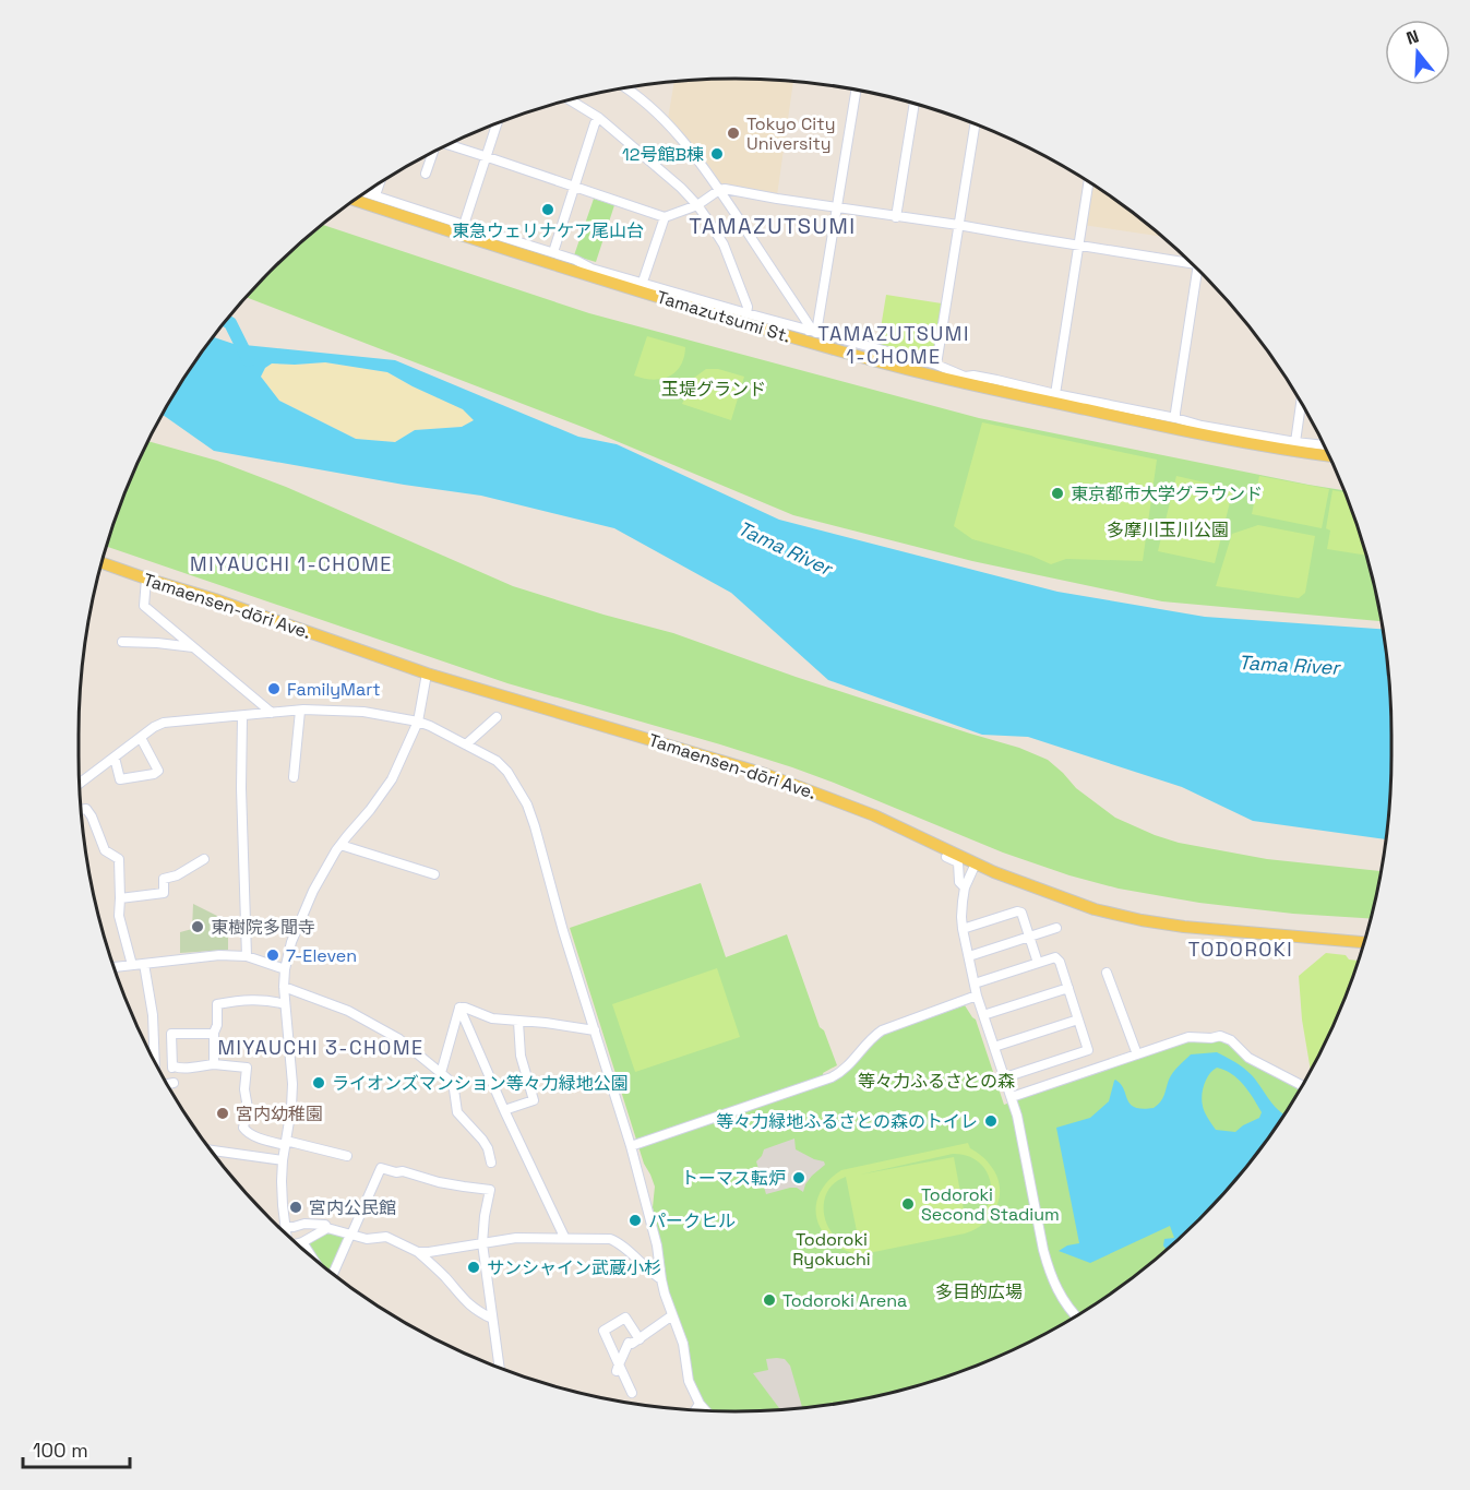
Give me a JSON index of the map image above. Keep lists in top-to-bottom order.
{
  "streets": {
    "main road": ["Tamazutsumi St.", "Tamaensen-dōri Ave."]
  },
  "districts": [
    "TAMAZUTSUMI",
    "TAMAZUTSUMI 1-CHOME",
    "MIYAUCHI 1-CHOME",
    "TODOROKI",
    "MIYAUCHI 3-CHOME"
  ],
  "water": ["Tama River"],
  "parks": [
    "玉堤グランド",
    "多摩川玉川公園",
    "等々力ふるさとの森",
    "Todoroki Ryokuchi",
    "多目的広場"
  ],
  "places": [
    "Tokyo City University",
    "12号館B棟",
    "東急ウェリナケア尾山台",
    "東京都市大学グラウンド",
    "FamilyMart",
    "東樹院多聞寺",
    "7-Eleven",
    "ライオンズマンション等々力緑地公園",
    "宮内幼稚園",
    "等々力緑地ふるさとの森のトイレ",
    "トーマス転炉",
    "Todoroki Second Stadium",
    "宮内公民館",
    "パークヒル",
    "サンシャイン武蔵小杉",
    "Todoroki Arena"
  ],
  "scale_bar": "100 m",
  "north": "top"
}
